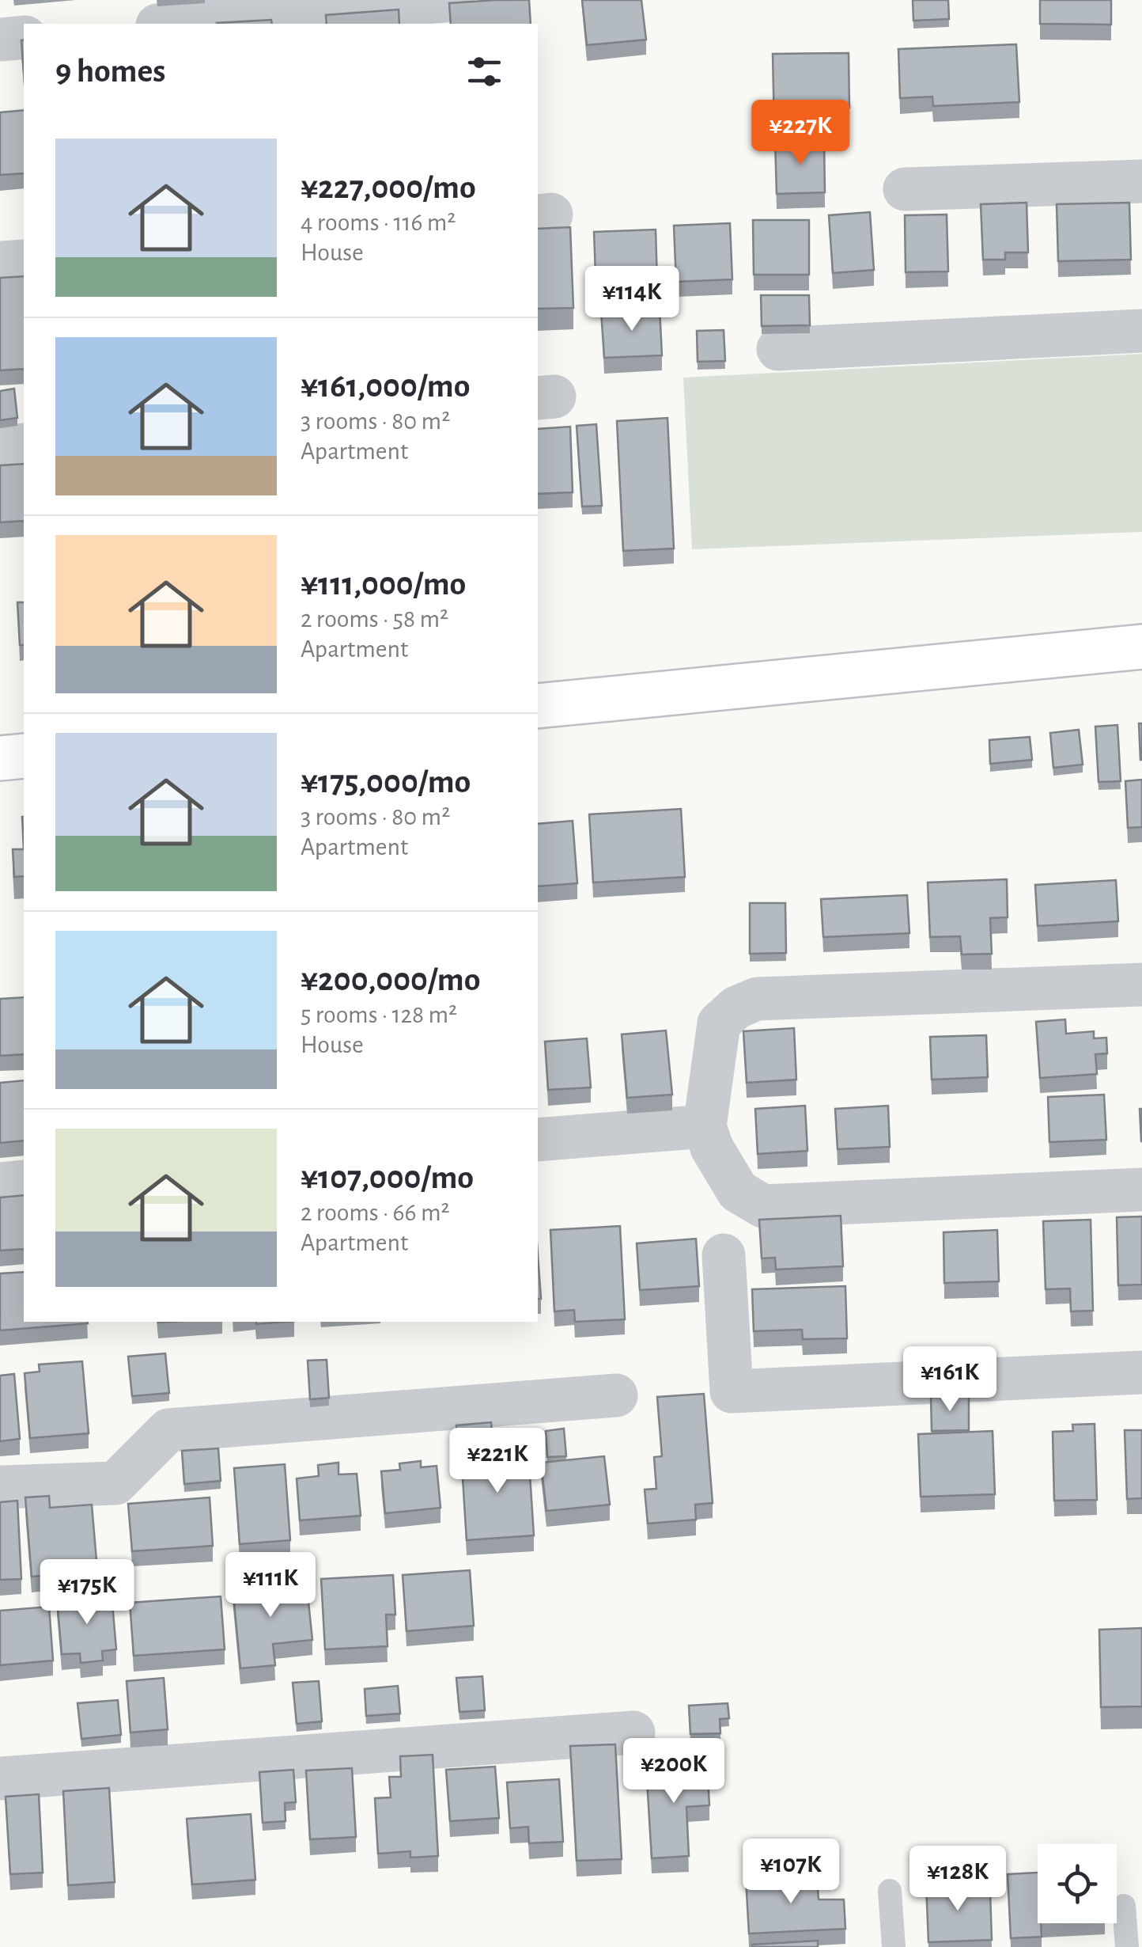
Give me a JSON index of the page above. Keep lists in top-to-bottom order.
{
  "page": {
    "heading": "9 homes",
    "price": [
      "¥227K",
      "¥114K",
      "¥161K",
      "¥221K",
      "¥111K",
      "¥175K",
      "¥200K",
      "¥107K",
      "¥128K"
    ],
    "list": [
      {
        "name": "¥227,000/mo",
        "note": "4 rooms · 116 m² · House"
      },
      {
        "name": "¥161,000/mo",
        "note": "3 rooms · 80 m² · Apartment"
      },
      {
        "name": "¥111,000/mo",
        "note": "2 rooms · 58 m² · Apartment"
      },
      {
        "name": "¥175,000/mo",
        "note": "3 rooms · 80 m² · Apartment"
      },
      {
        "name": "¥200,000/mo",
        "note": "5 rooms · 128 m² · House"
      },
      {
        "name": "¥107,000/mo",
        "note": "2 rooms · 66 m² · Apartment"
      }
    ]
  }
}
